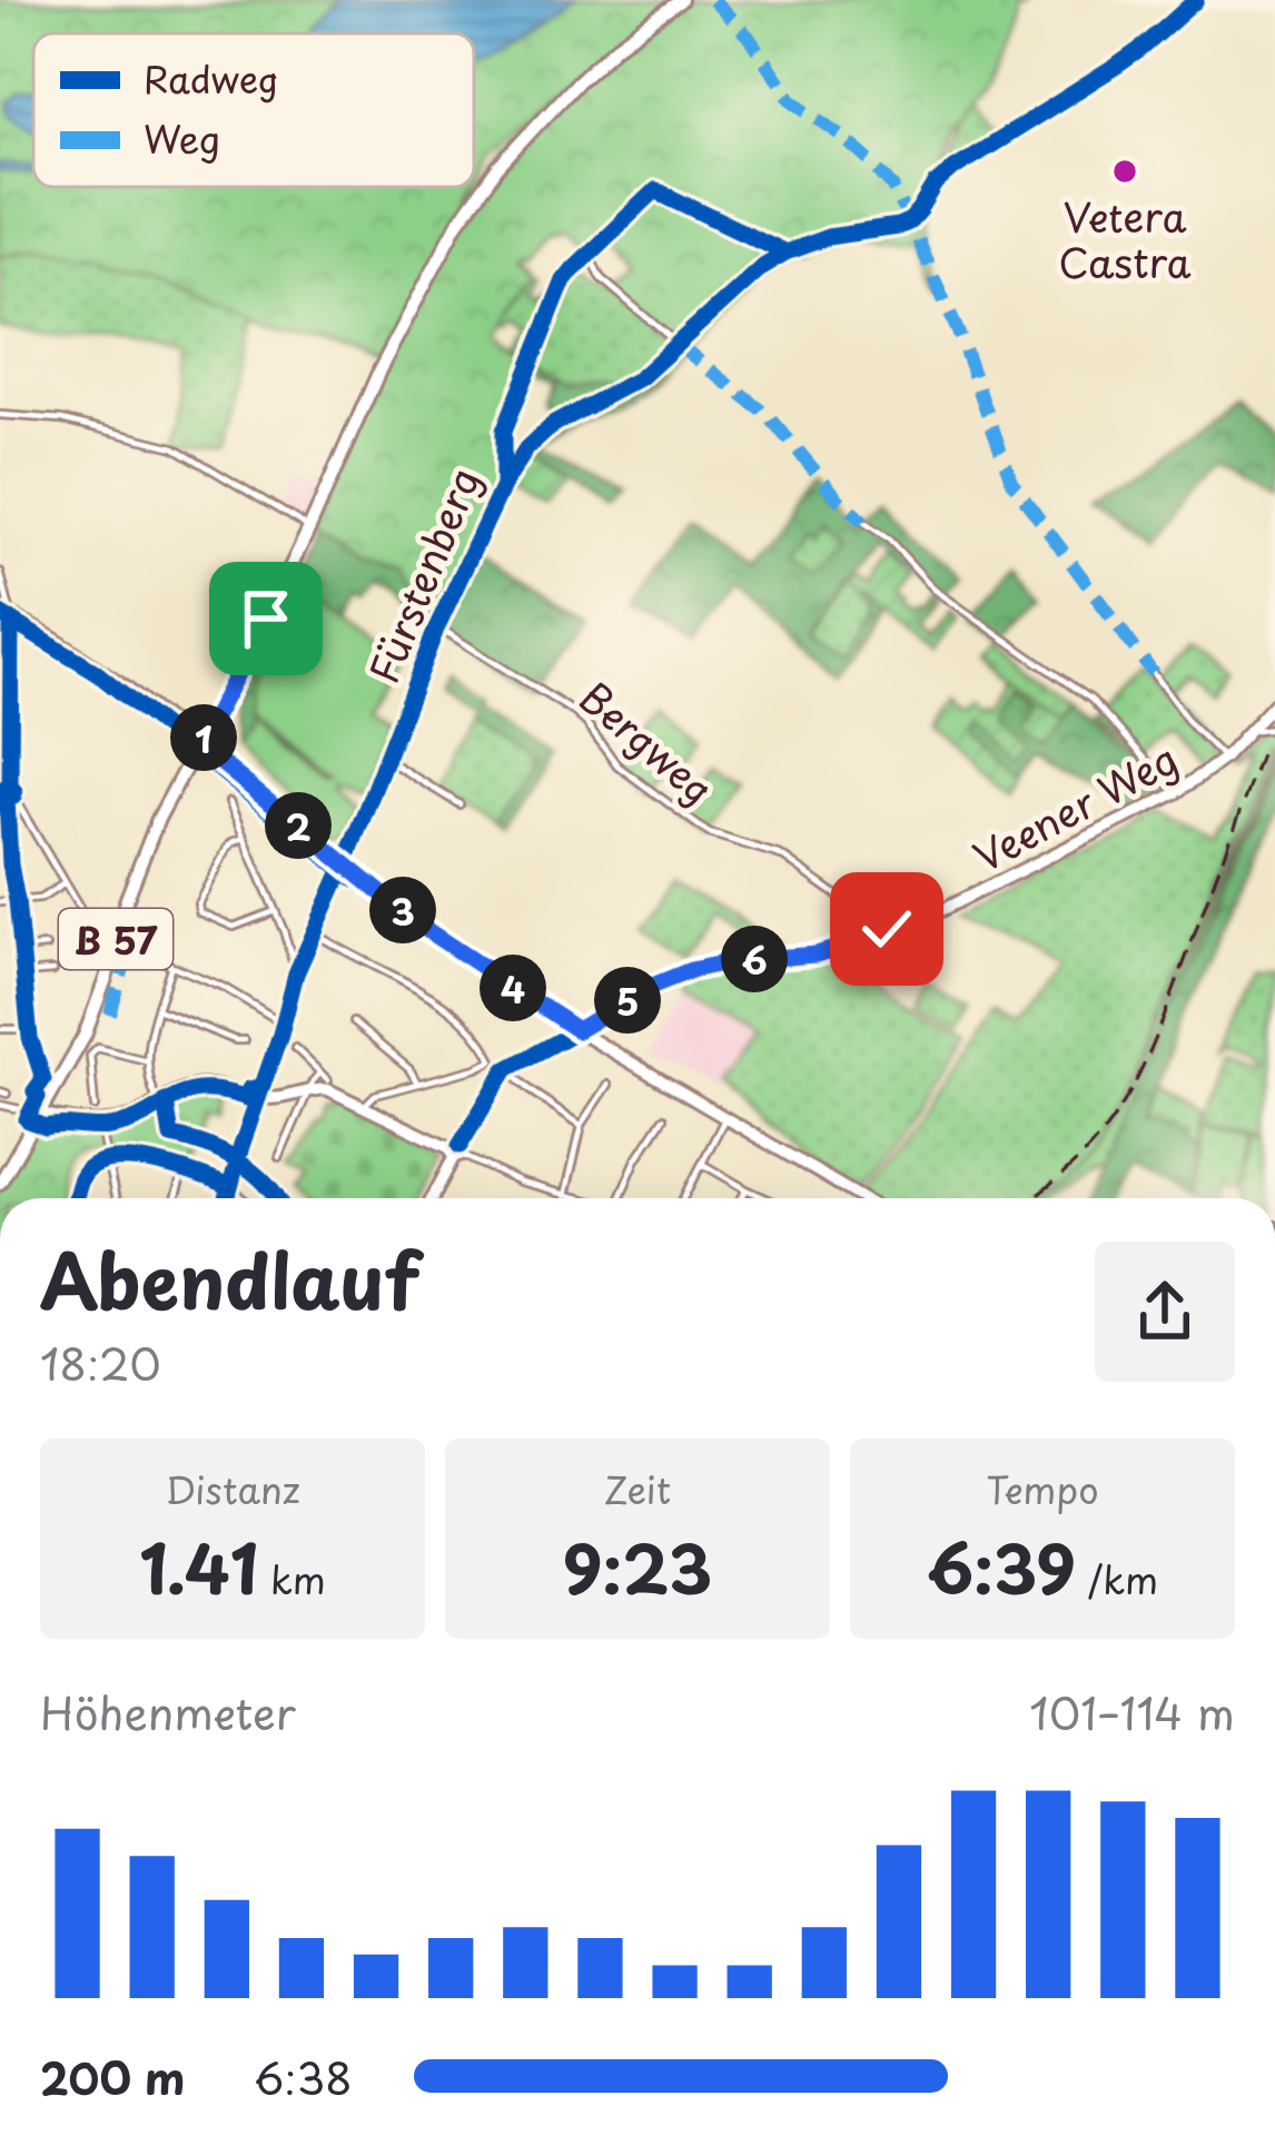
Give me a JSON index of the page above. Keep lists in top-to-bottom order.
{
  "streets": {
    "main road": ["Veener Weg", "B 57"],
    "street": ["Fürstenberg", "Bergweg"]
  },
  "crossings": [
    ["Fürstenberg", "Bergweg"],
    ["Bergweg", "Veener Weg"]
  ],
  "places": ["Vetera Castra"],
  "legend": ["Radweg", "Weg"],
  "page": {
    "pins": [
      "1",
      "2",
      "3",
      "6",
      "4",
      "5"
    ],
    "heading": ["Abendlauf", "18:20"],
    "stats": [
      ["Distanz", "1.41 km"],
      ["Zeit", "9:23"],
      ["Tempo", "6:39 /km"]
    ],
    "chart": ["Höhenmeter", "101–114 m"],
    "list": [
      {
        "name": "200 m",
        "note": "6:38"
      }
    ]
  }
}
